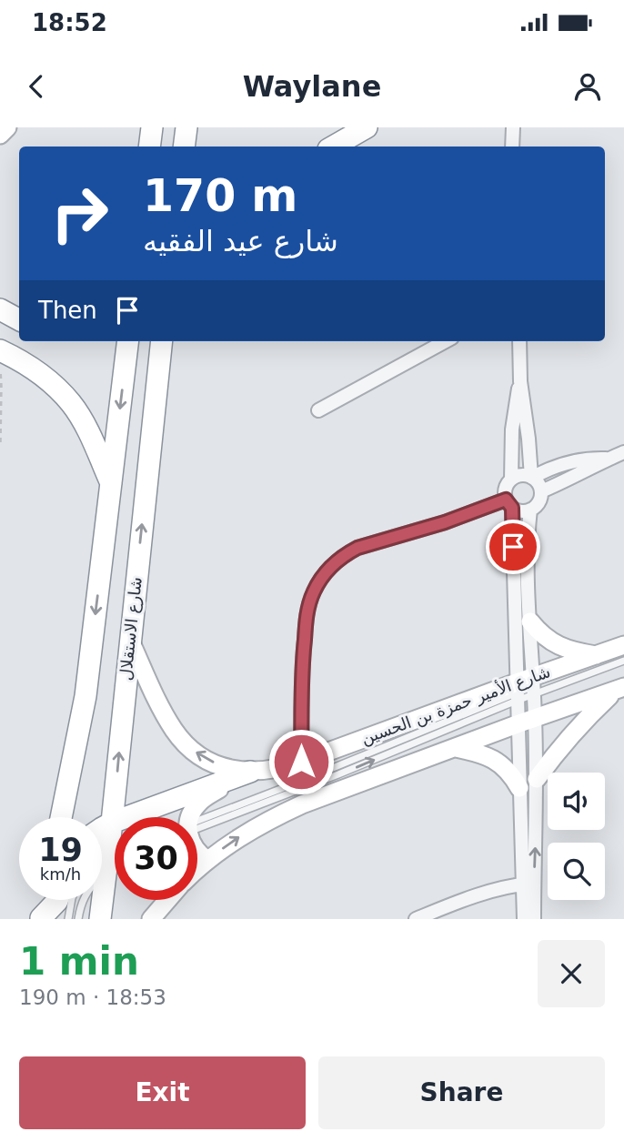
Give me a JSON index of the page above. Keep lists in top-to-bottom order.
{
  "streets": {
    "highway": ["شارع الاستقلال"],
    "main road": ["شارع الأمير حمزة بن الحسين"]
  },
  "crossings": [
    ["شارع الاستقلال", "شارع الأمير حمزة بن الحسين"]
  ],
  "page": {
    "status": "18:52",
    "header": "Waylane",
    "turn": ["170 m", "شارع عيد الفقيه"],
    "then": "Then",
    "speed": "19 km/h",
    "limit": "30",
    "heading": ["1 min", "190 m · 18:53"],
    "buttons": ["Exit", "Share"]
  }
}
